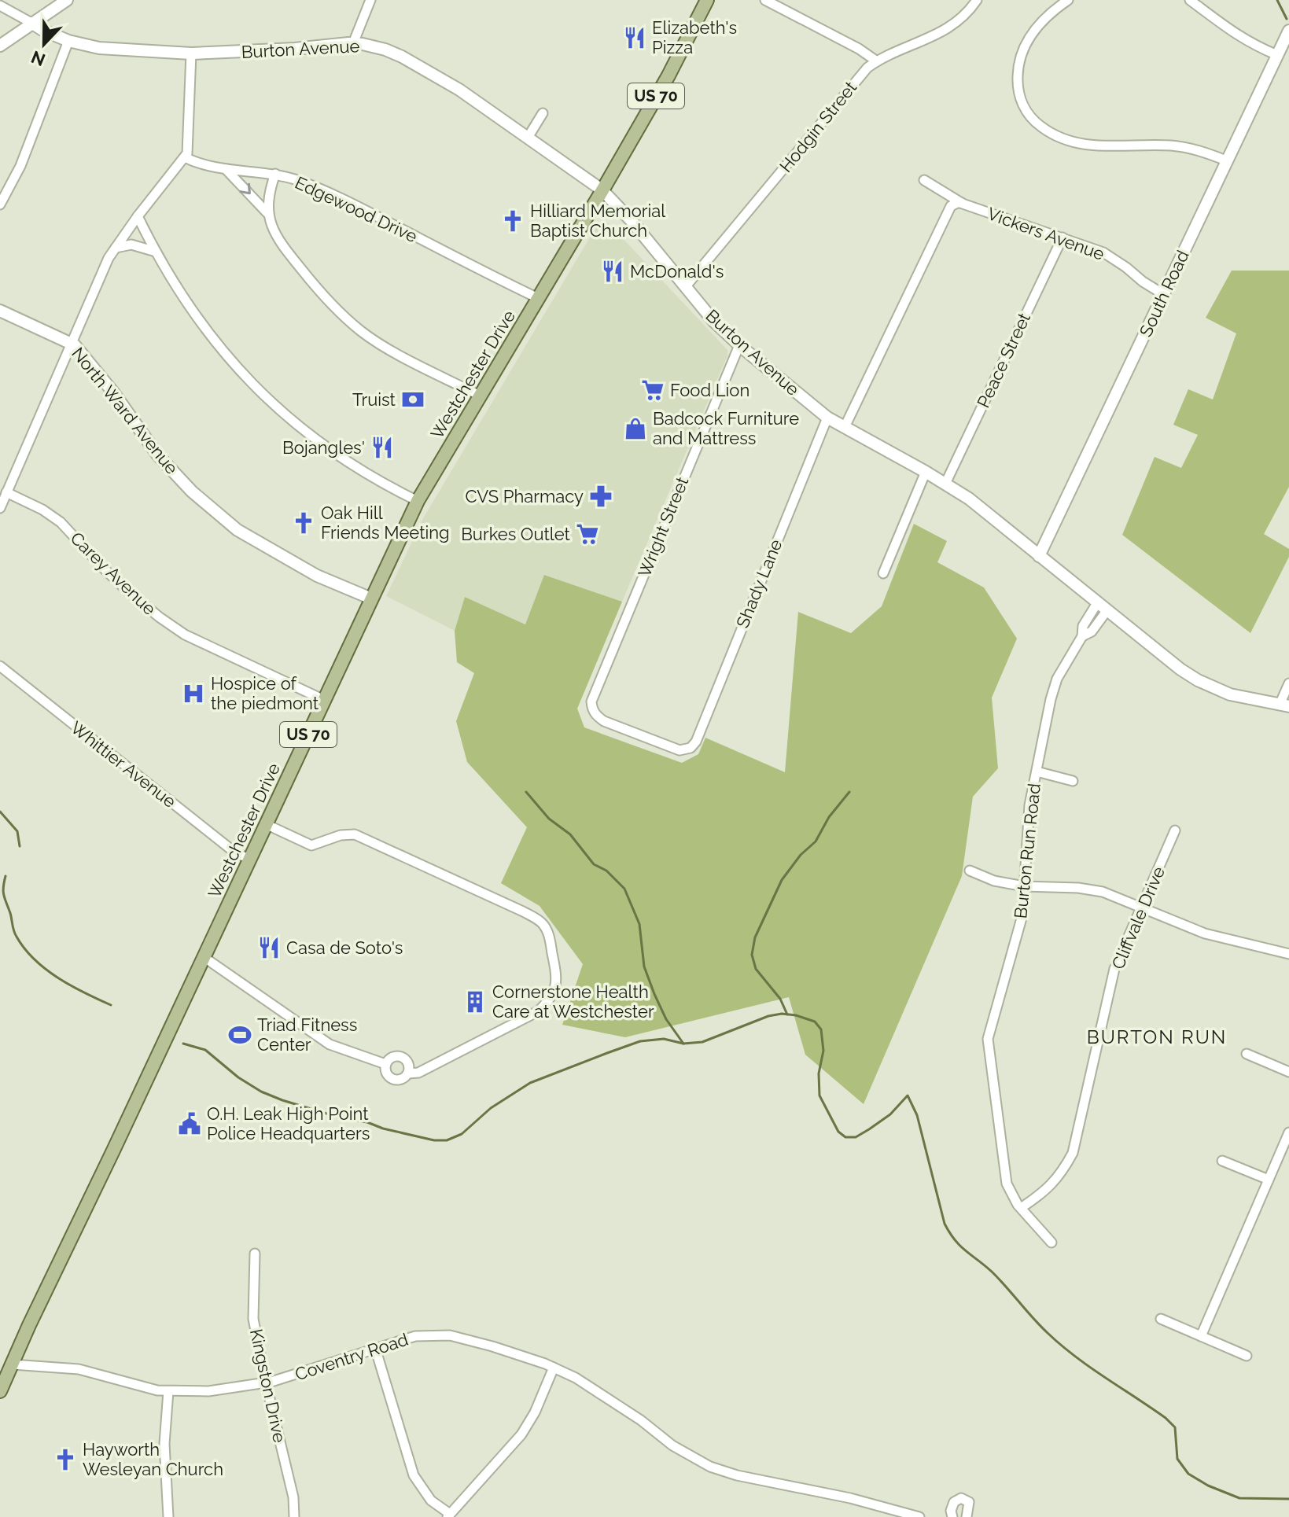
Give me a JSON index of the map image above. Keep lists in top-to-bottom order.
{
  "streets": {
    "main road": ["US 70", "Westchester Drive"],
    "street": [
      "Burton Avenue",
      "Hodgin Street",
      "Edgewood Drive",
      "Vickers Avenue",
      "South Road",
      "Peace Street",
      "North Ward Avenue",
      "Wright Street",
      "Carey Avenue",
      "Shady Lane",
      "Whittier Avenue",
      "Burton Run Road",
      "Cliffvale Drive",
      "Coventry Road",
      "Kingston Drive"
    ]
  },
  "crossings": [
    ["Burton Avenue", "Hodgin Street"],
    ["Burton Avenue", "South Road"],
    ["Burton Avenue", "Peace Street"],
    ["Burton Avenue", "Westchester Drive"],
    ["Burton Avenue", "Wright Street"],
    ["Burton Avenue", "Shady Lane"],
    ["Burton Avenue", "Burton Run Road"],
    ["Edgewood Drive", "Westchester Drive"],
    ["Vickers Avenue", "South Road"],
    ["Vickers Avenue", "Peace Street"],
    ["Westchester Drive", "North Ward Avenue"],
    ["Westchester Drive", "Carey Avenue"],
    ["Westchester Drive", "Whittier Avenue"],
    ["Westchester Drive", "Coventry Road"],
    ["Wright Street", "Shady Lane"],
    ["Burton Run Road", "Cliffvale Drive"],
    ["Coventry Road", "Kingston Drive"]
  ],
  "districts": ["BURTON RUN"],
  "places": {
    "restaurant": [
      "Elizabeth's Pizza",
      "McDonald's",
      "Bojangles'",
      "Casa de Soto's"
    ],
    "church": ["Hilliard Memorial Baptist Church", "Oak Hill Friends Meeting", "Hayworth Wesleyan Church"],
    "supermarket": ["Food Lion", "Burkes Outlet"],
    "bank": ["Truist"],
    "shop": ["Badcock Furniture and Mattress"],
    "pharmacy": ["CVS Pharmacy"],
    "hospital": ["Hospice of the piedmont"],
    "building": ["Cornerstone Health Care at Westchester"],
    "sports": ["Triad Fitness Center"],
    "public building": ["O.H. Leak High Point Police Headquarters"]
  },
  "north": "bottom"
}
